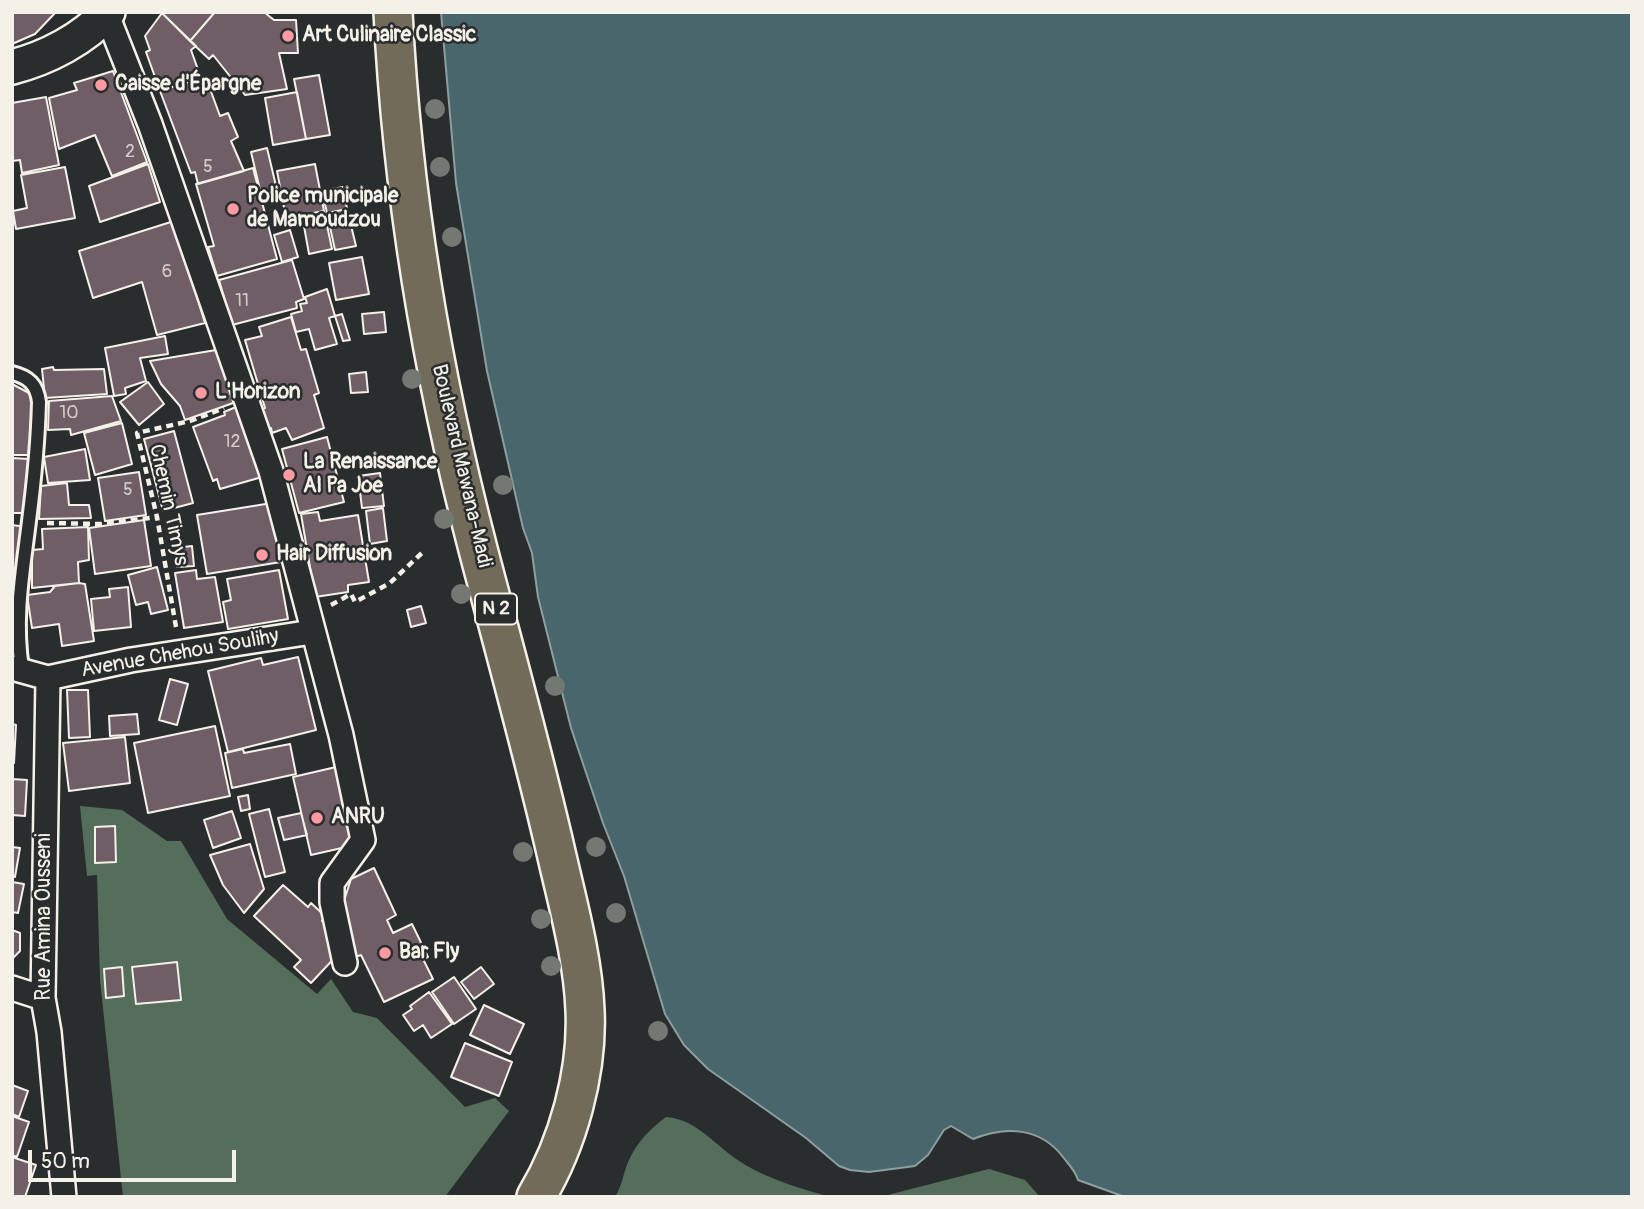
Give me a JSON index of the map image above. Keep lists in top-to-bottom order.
{
  "streets": {
    "main road": ["Boulevard Mawana-Madi", "N 2"],
    "street": ["Avenue Chehou Soulihy", "Rue Amina Ousseni"],
    "path": ["Chemin Timys"]
  },
  "crossings": [
    ["Chemin Timys", "Avenue Chehou Soulihy"],
    ["Avenue Chehou Soulihy", "Rue Amina Ousseni"]
  ],
  "places": [
    "Art Culinaire Classic",
    "Caisse d'Épargne",
    "Police municipale de Mamoudzou",
    "L'Horizon",
    "La Renaissance Al Pa Joe",
    "Hair Diffusion",
    "ANRU",
    "Bar Fly"
  ],
  "house_numbers": [
    "2",
    "5",
    "6",
    "11",
    "10",
    "12",
    "5"
  ],
  "scale_bar": "50 m"
}
